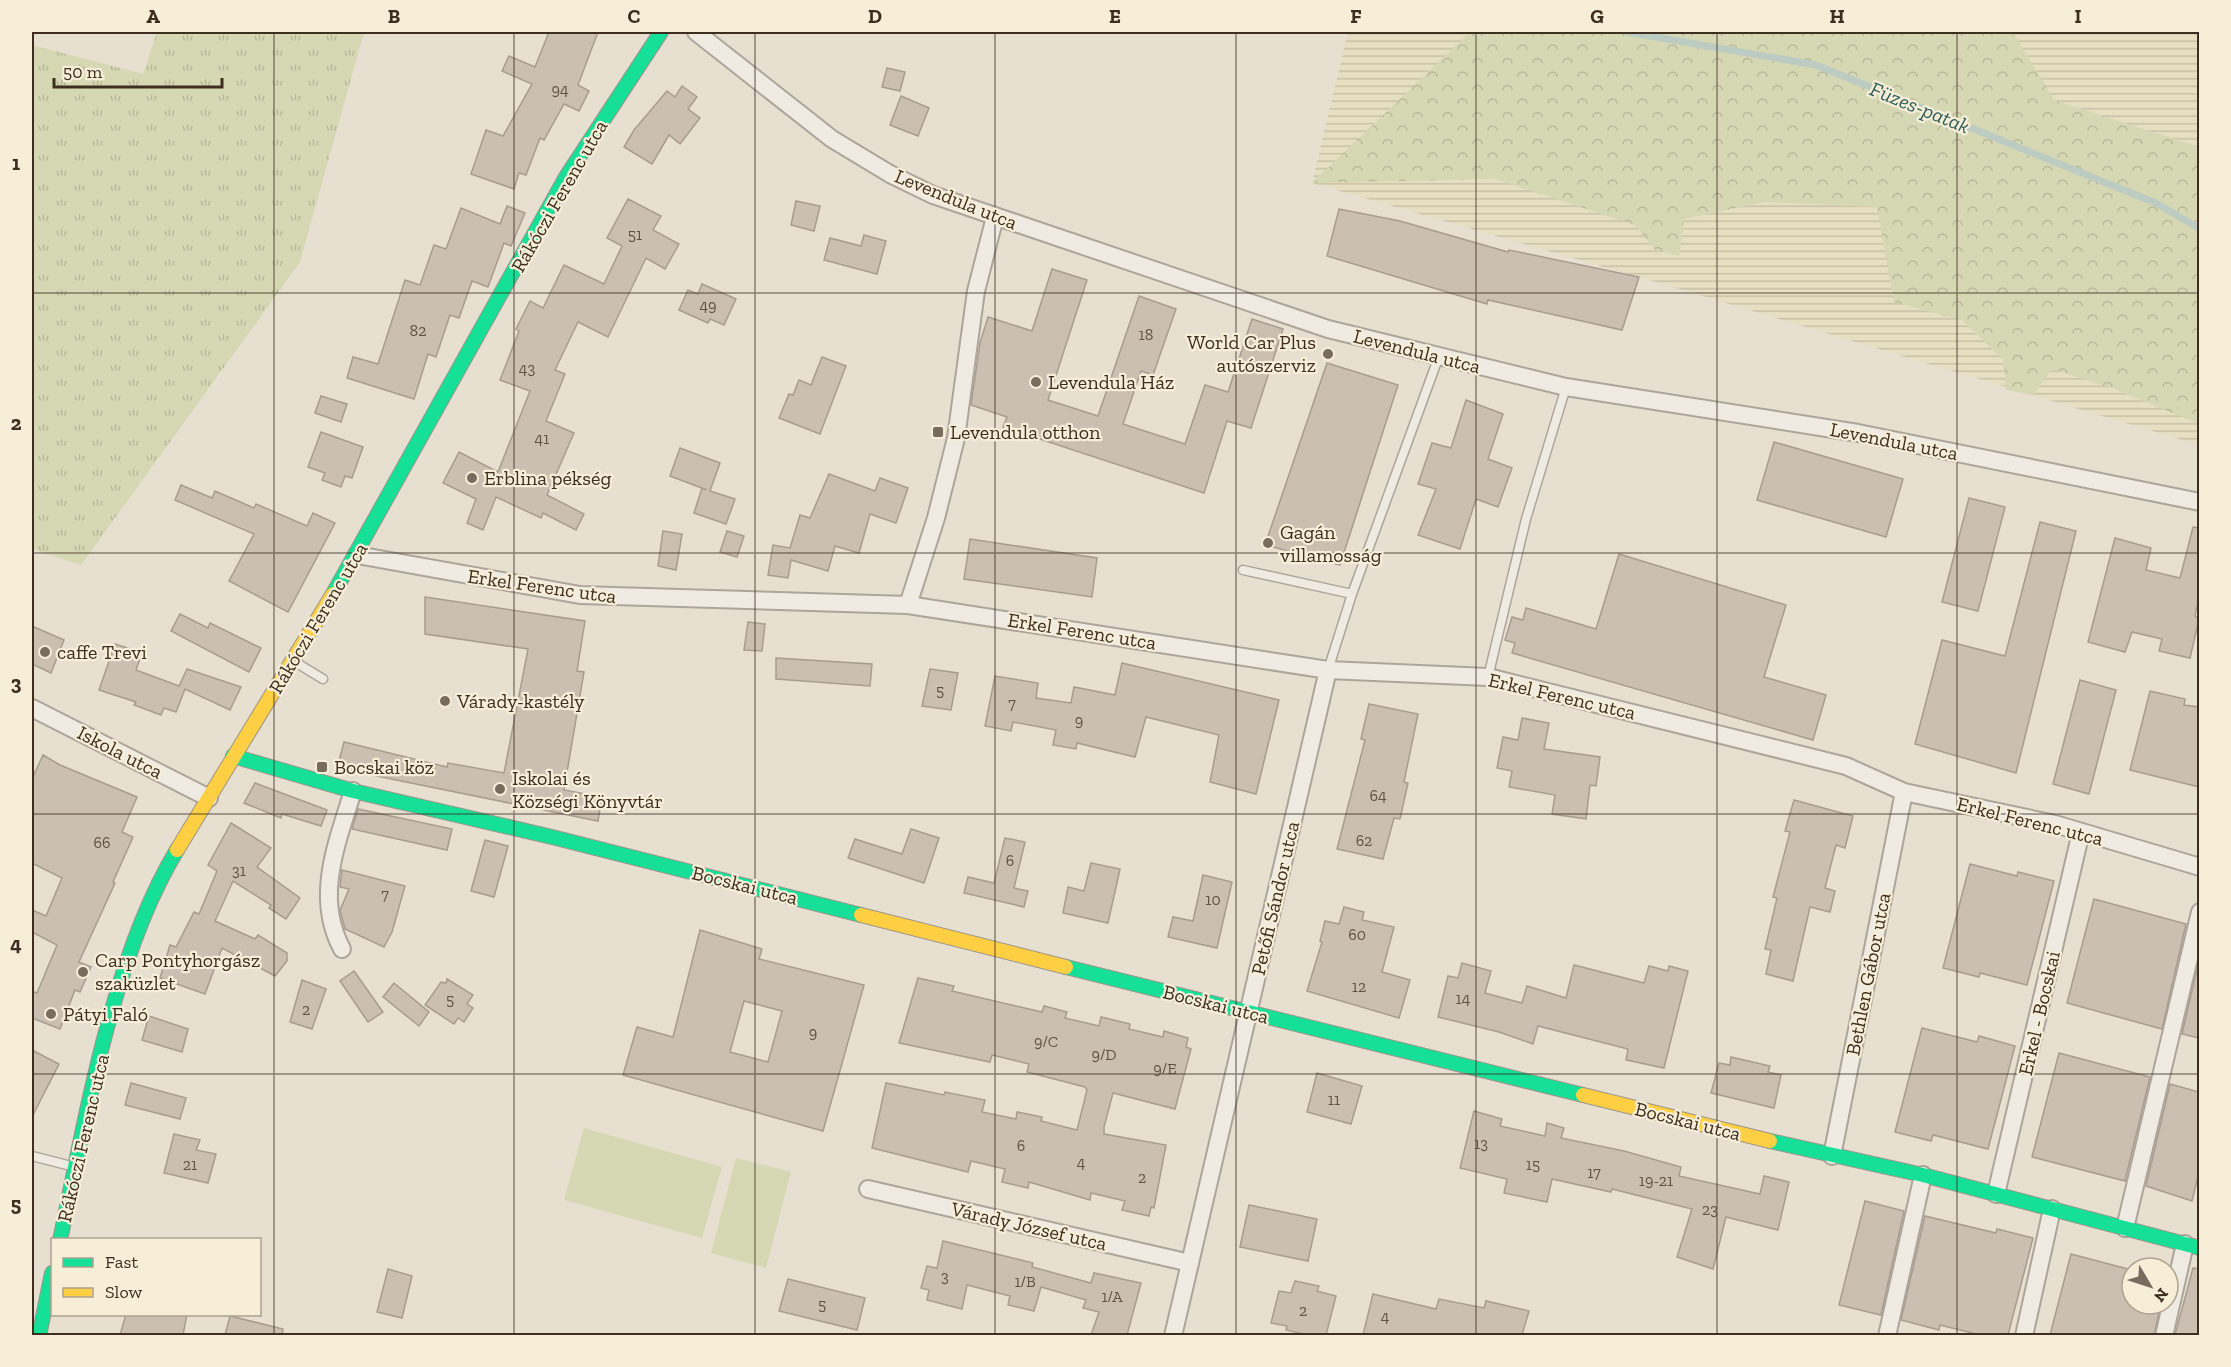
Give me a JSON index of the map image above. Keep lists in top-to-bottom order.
{
  "streets": {
    "street": [
      "Rákóczi Ferenc utca",
      "Levendula utca",
      "Erkel Ferenc utca",
      "Iskola utca",
      "Bocskai utca",
      "Petőfi Sándor utca",
      "Bethlen Gábor utca",
      "Erkel - Bocskai",
      "Várady József utca"
    ]
  },
  "crossings": [
    ["Rákóczi Ferenc utca", "Erkel Ferenc utca"],
    ["Rákóczi Ferenc utca", "Iskola utca"],
    ["Rákóczi Ferenc utca", "Bocskai utca"],
    ["Erkel Ferenc utca", "Petőfi Sándor utca"],
    ["Erkel Ferenc utca", "Bethlen Gábor utca"],
    ["Erkel Ferenc utca", "Erkel - Bocskai"],
    ["Bocskai utca", "Petőfi Sándor utca"],
    ["Bocskai utca", "Bethlen Gábor utca"],
    ["Bocskai utca", "Erkel - Bocskai"],
    ["Petőfi Sándor utca", "Várady József utca"]
  ],
  "water": ["Füzes-patak"],
  "places": {
    "other": [
      "World Car Plus autószerviz",
      "Levendula Ház",
      "Erblina pékség",
      "Gagán villamosság",
      "caffe Trevi",
      "Várady-kastély",
      "Iskolai és Községi Könyvtár",
      "Carp Pontyhorgász szaküzlet",
      "Pátyi Faló"
    ],
    "transit": ["Levendula otthon", "Bocskai köz"]
  },
  "house_numbers": [
    "94",
    "51",
    "49",
    "82",
    "18",
    "43",
    "41",
    "5",
    "7",
    "9",
    "64",
    "62",
    "66",
    "6",
    "31",
    "7",
    "10",
    "60",
    "12",
    "14",
    "5",
    "2",
    "9",
    "9/C",
    "9/D",
    "9/E",
    "11",
    "13",
    "6",
    "4",
    "21",
    "15",
    "17",
    "2",
    "19-21",
    "23",
    "3",
    "1/B",
    "1/A",
    "5",
    "2",
    "4"
  ],
  "legend": ["Fast", "Slow"],
  "scale_bar": "50 m",
  "north": "bottom right",
  "grid": {
    "columns": [
      "A",
      "B",
      "C",
      "D",
      "E",
      "F",
      "G",
      "H",
      "I"
    ],
    "rows": [
      "1",
      "2",
      "3",
      "4",
      "5"
    ]
  }
}
